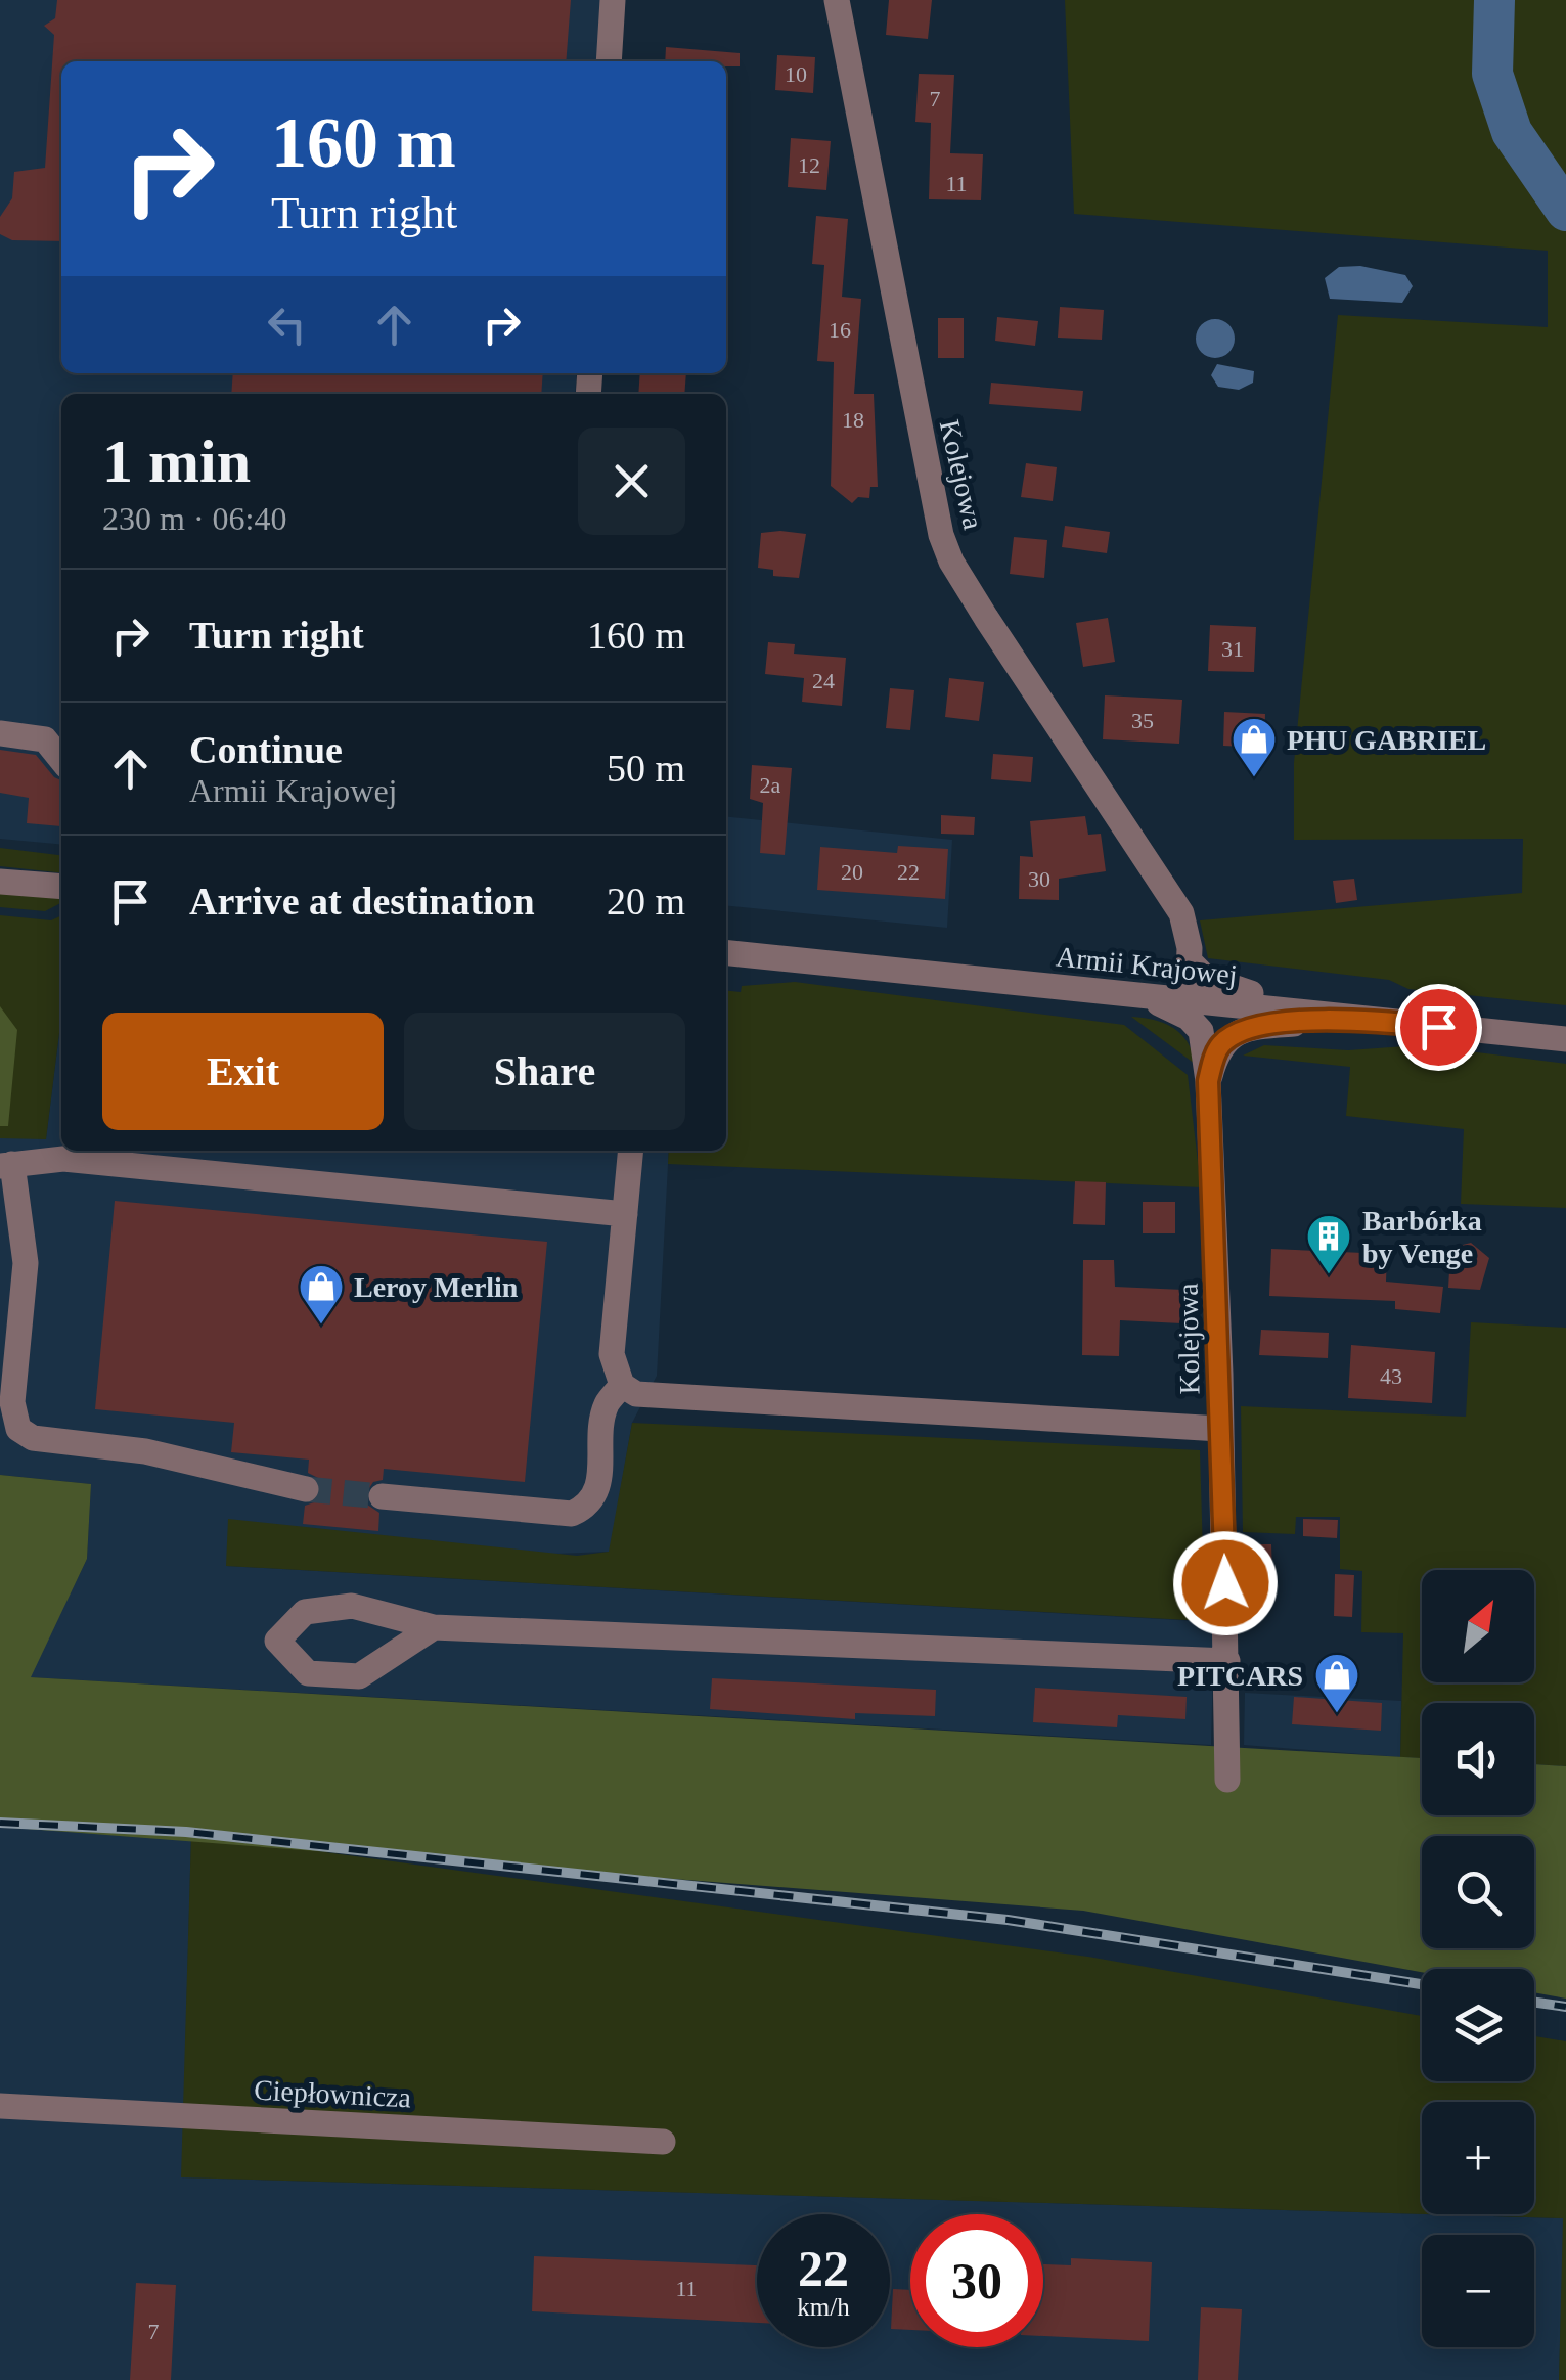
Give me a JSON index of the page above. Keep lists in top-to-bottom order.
{
  "streets": {
    "street": ["Kolejowa", "Armii Krajowej", "Ciepłownicza"]
  },
  "crossings": [
    ["Kolejowa", "Armii Krajowej"]
  ],
  "places": {
    "shop": ["PHU GABRIEL", "Leroy Merlin", "PITCARS"],
    "building": ["Barbórka by Venge"]
  },
  "house_numbers": [
    "10",
    "7",
    "12",
    "11",
    "16",
    "18",
    "31",
    "24",
    "35",
    "2a",
    "20",
    "22",
    "30",
    "43",
    "11",
    "7"
  ],
  "north": "top right",
  "page": {
    "turn": ["160 m", "Turn right"],
    "heading": ["1 min", "230 m · 06:40"],
    "list": [
      {
        "name": "Turn right",
        "value": "160 m"
      },
      {
        "name": "Continue",
        "note": "Armii Krajowej",
        "value": "50 m"
      },
      {
        "name": "Arrive at destination",
        "value": "20 m"
      }
    ],
    "buttons": ["Exit", "Share"],
    "map_buttons": ["+", "−"],
    "speed": "22 km/h",
    "limit": "30"
  }
}
